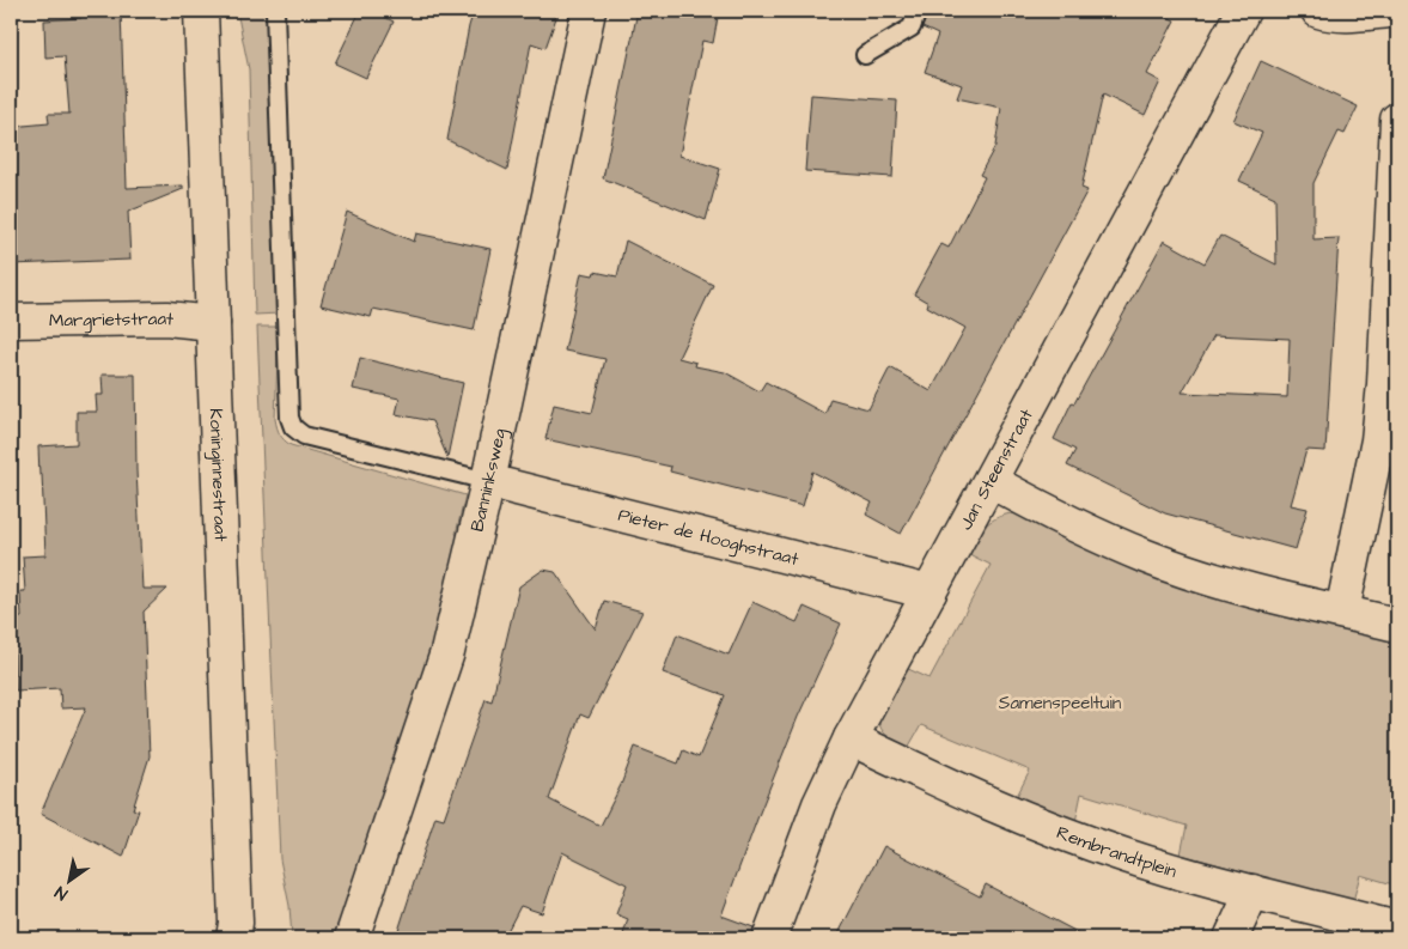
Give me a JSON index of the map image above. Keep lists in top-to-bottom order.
{
  "streets": {
    "street": [
      "Margrietstraat",
      "Jan Steenstraat",
      "Koninginnestraat",
      "Banninksweg",
      "Pieter de Hooghstraat",
      "Rembrandtplein"
    ]
  },
  "crossings": [
    ["Margrietstraat", "Koninginnestraat"],
    ["Jan Steenstraat", "Pieter de Hooghstraat"],
    ["Jan Steenstraat", "Rembrandtplein"],
    ["Banninksweg", "Pieter de Hooghstraat"]
  ],
  "parks": ["Samenspeeltuin"],
  "north": "bottom left"
}
